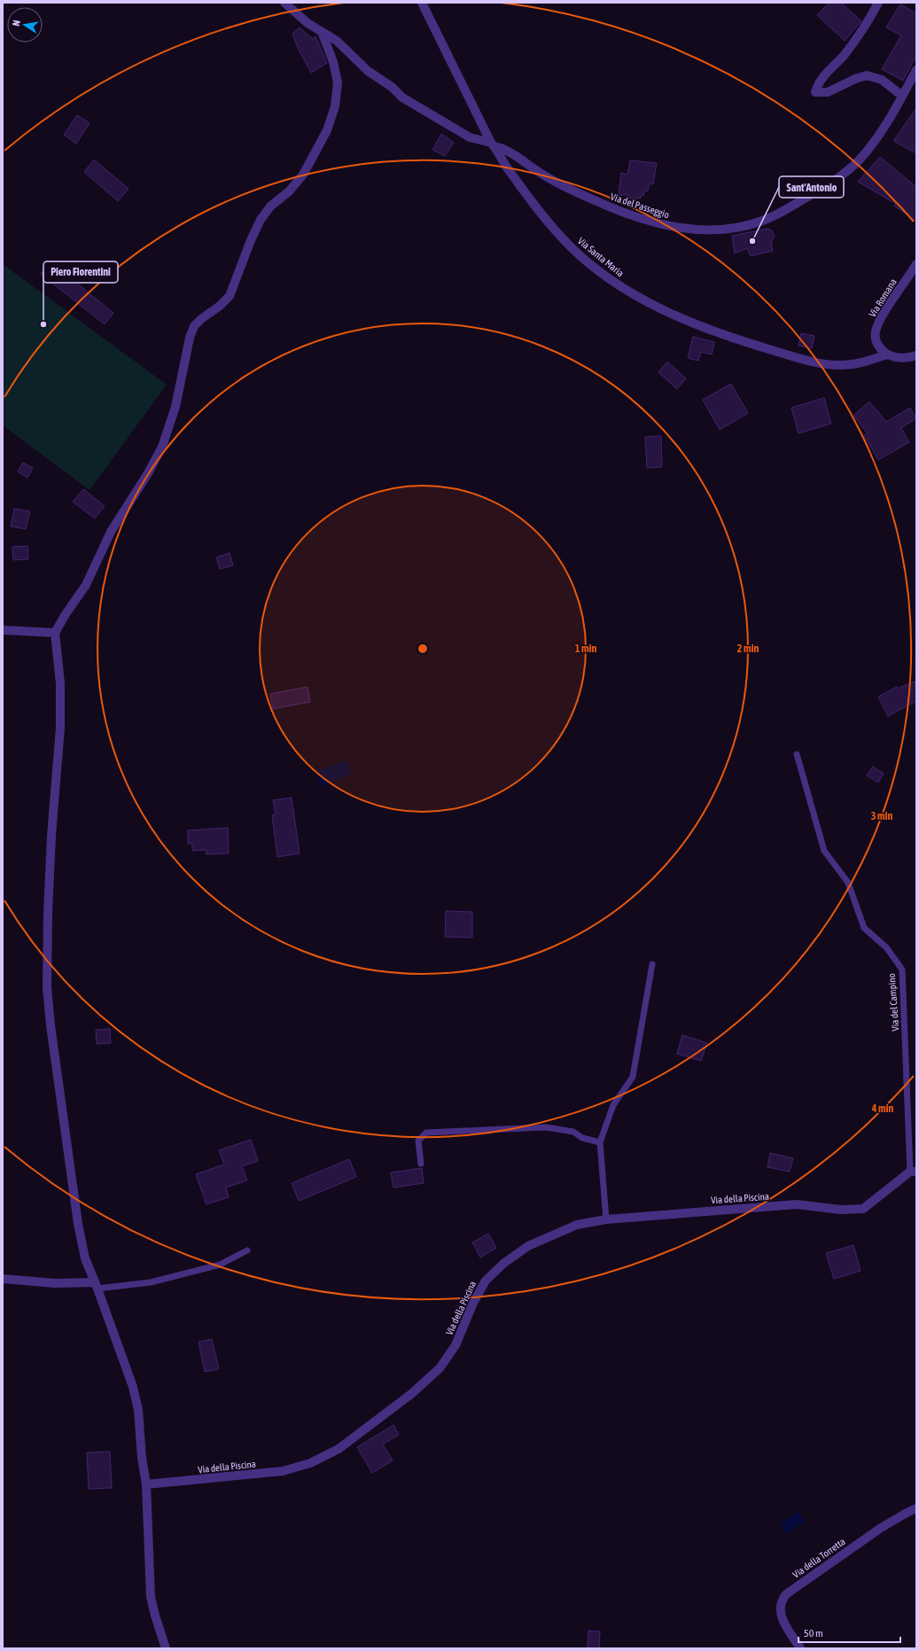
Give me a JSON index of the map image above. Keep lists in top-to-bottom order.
{
  "streets": {
    "street": [
      "Via del Passeggio",
      "Via Santa Maria",
      "Via Romana",
      "Via della Piscina",
      "Via della Torretta"
    ],
    "lane": ["Via del Campino"]
  },
  "crossings": [
    ["Via del Passeggio", "Via Santa Maria"],
    ["Via Santa Maria", "Via Romana"],
    ["Via del Campino", "Via della Piscina"]
  ],
  "places": ["Sant'Antonio", "Piero Fiorentini"],
  "scale_bar": "50 m",
  "north": "left",
  "rings": [
    "1 min",
    "2 min",
    "3 min",
    "4 min"
  ]
}
